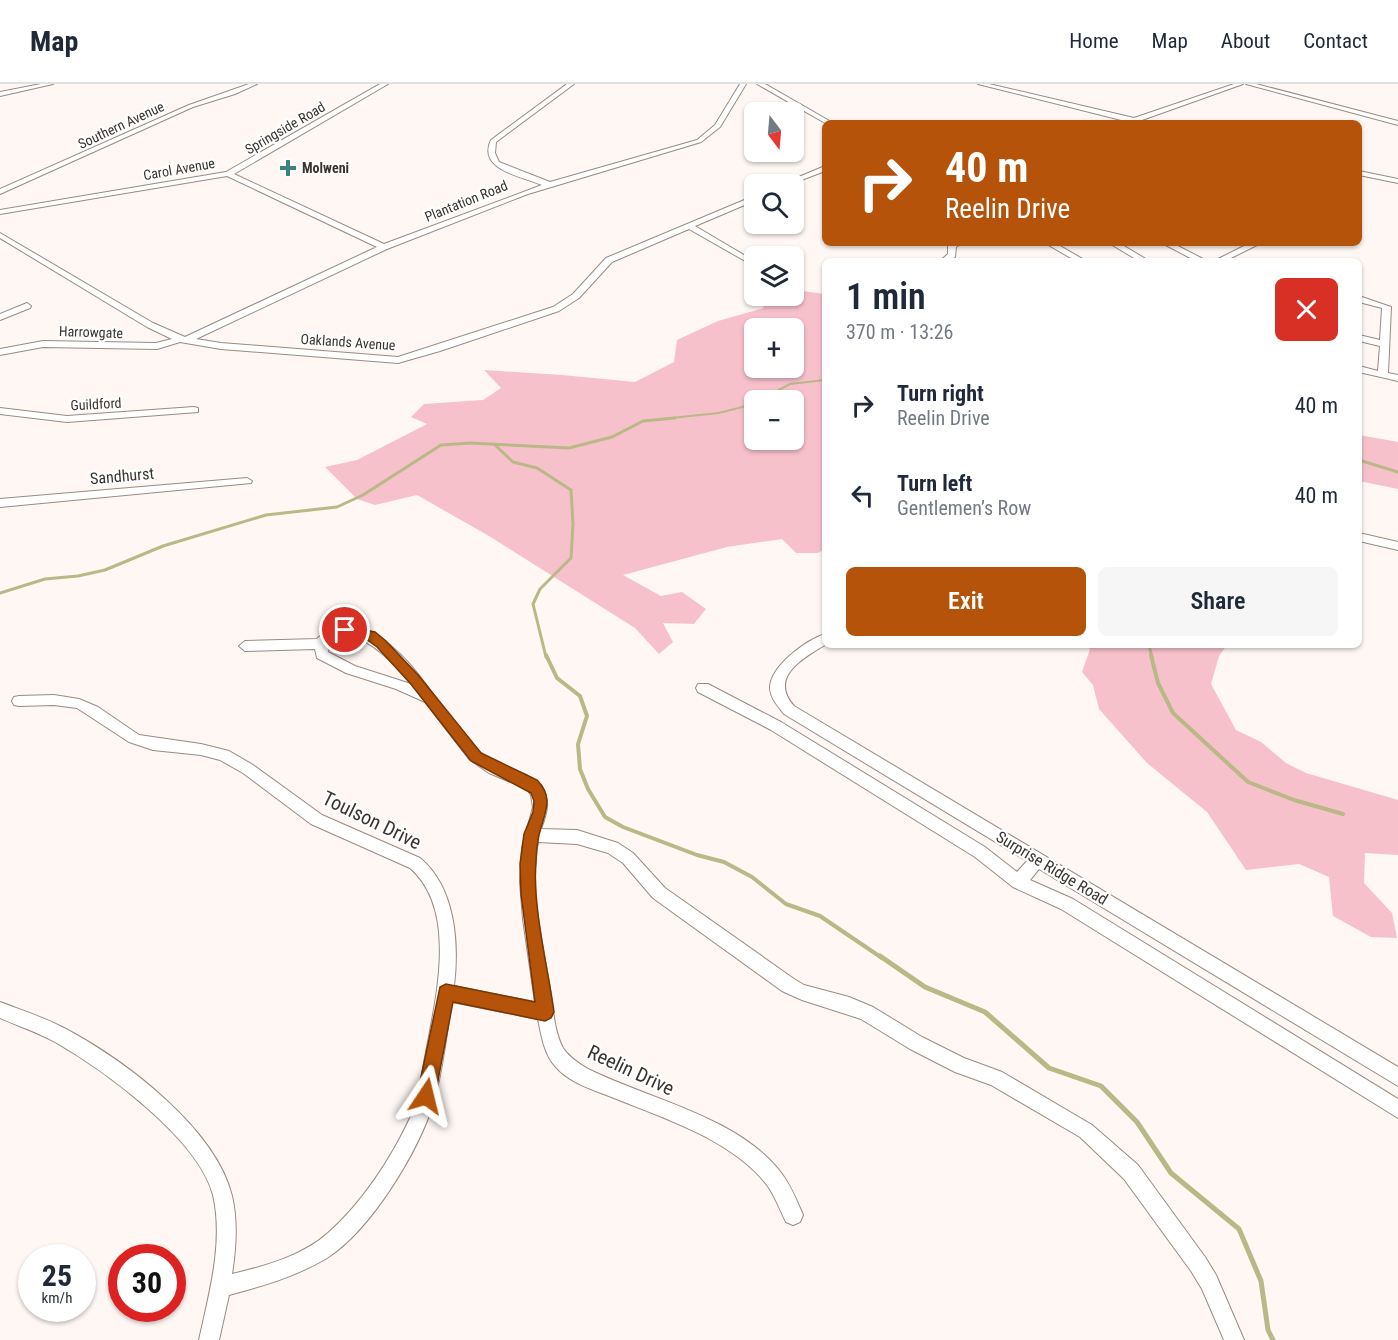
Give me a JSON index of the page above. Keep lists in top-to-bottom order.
{
  "streets": {
    "street": [
      "Southern Avenue",
      "Springside Road",
      "Carol Avenue",
      "Plantation Road",
      "Harrowgate",
      "Oaklands Avenue",
      "Guildford",
      "Sandhurst",
      "Toulson Drive",
      "Surprise Ridge Road",
      "Reelin Drive"
    ]
  },
  "crossings": [
    ["Springside Road", "Carol Avenue"],
    ["Carol Avenue", "Plantation Road"],
    ["Plantation Road", "Harrowgate"],
    ["Plantation Road", "Oaklands Avenue"],
    ["Harrowgate", "Oaklands Avenue"]
  ],
  "places": {
    "health": ["Molweni"]
  },
  "north": "bottom",
  "page": {
    "header": "Map",
    "nav": [
      "Home",
      "Map",
      "About",
      "Contact"
    ],
    "map_buttons": ["+", "−"],
    "turn": ["40 m", "Reelin Drive"],
    "heading": ["1 min", "370 m · 13:26"],
    "list": [
      {
        "name": "Turn right",
        "note": "Reelin Drive",
        "value": "40 m"
      },
      {
        "name": "Turn left",
        "note": "Gentlemen’s Row",
        "value": "40 m"
      }
    ],
    "buttons": ["Exit", "Share"],
    "speed": "25 km/h",
    "limit": "30"
  }
}
